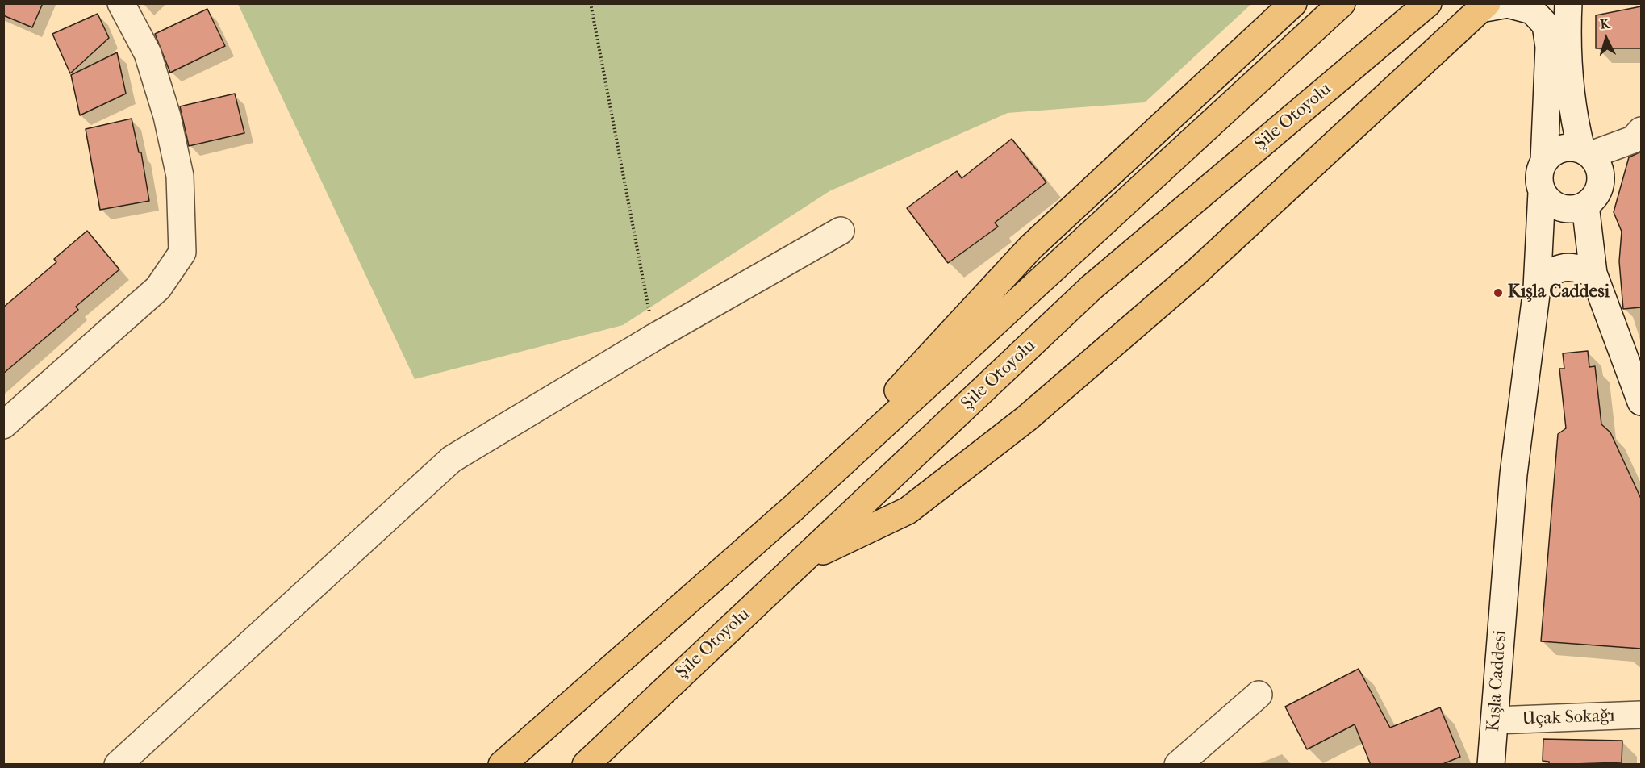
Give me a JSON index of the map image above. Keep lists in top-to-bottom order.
{
  "streets": {
    "highway": ["Şile Otoyolu"],
    "street": ["Kışla Caddesi", "Uçak Sokağı"]
  },
  "crossings": [
    ["Kışla Caddesi", "Uçak Sokağı"]
  ],
  "places": ["Kışla Caddesi"],
  "north": "top"
}
